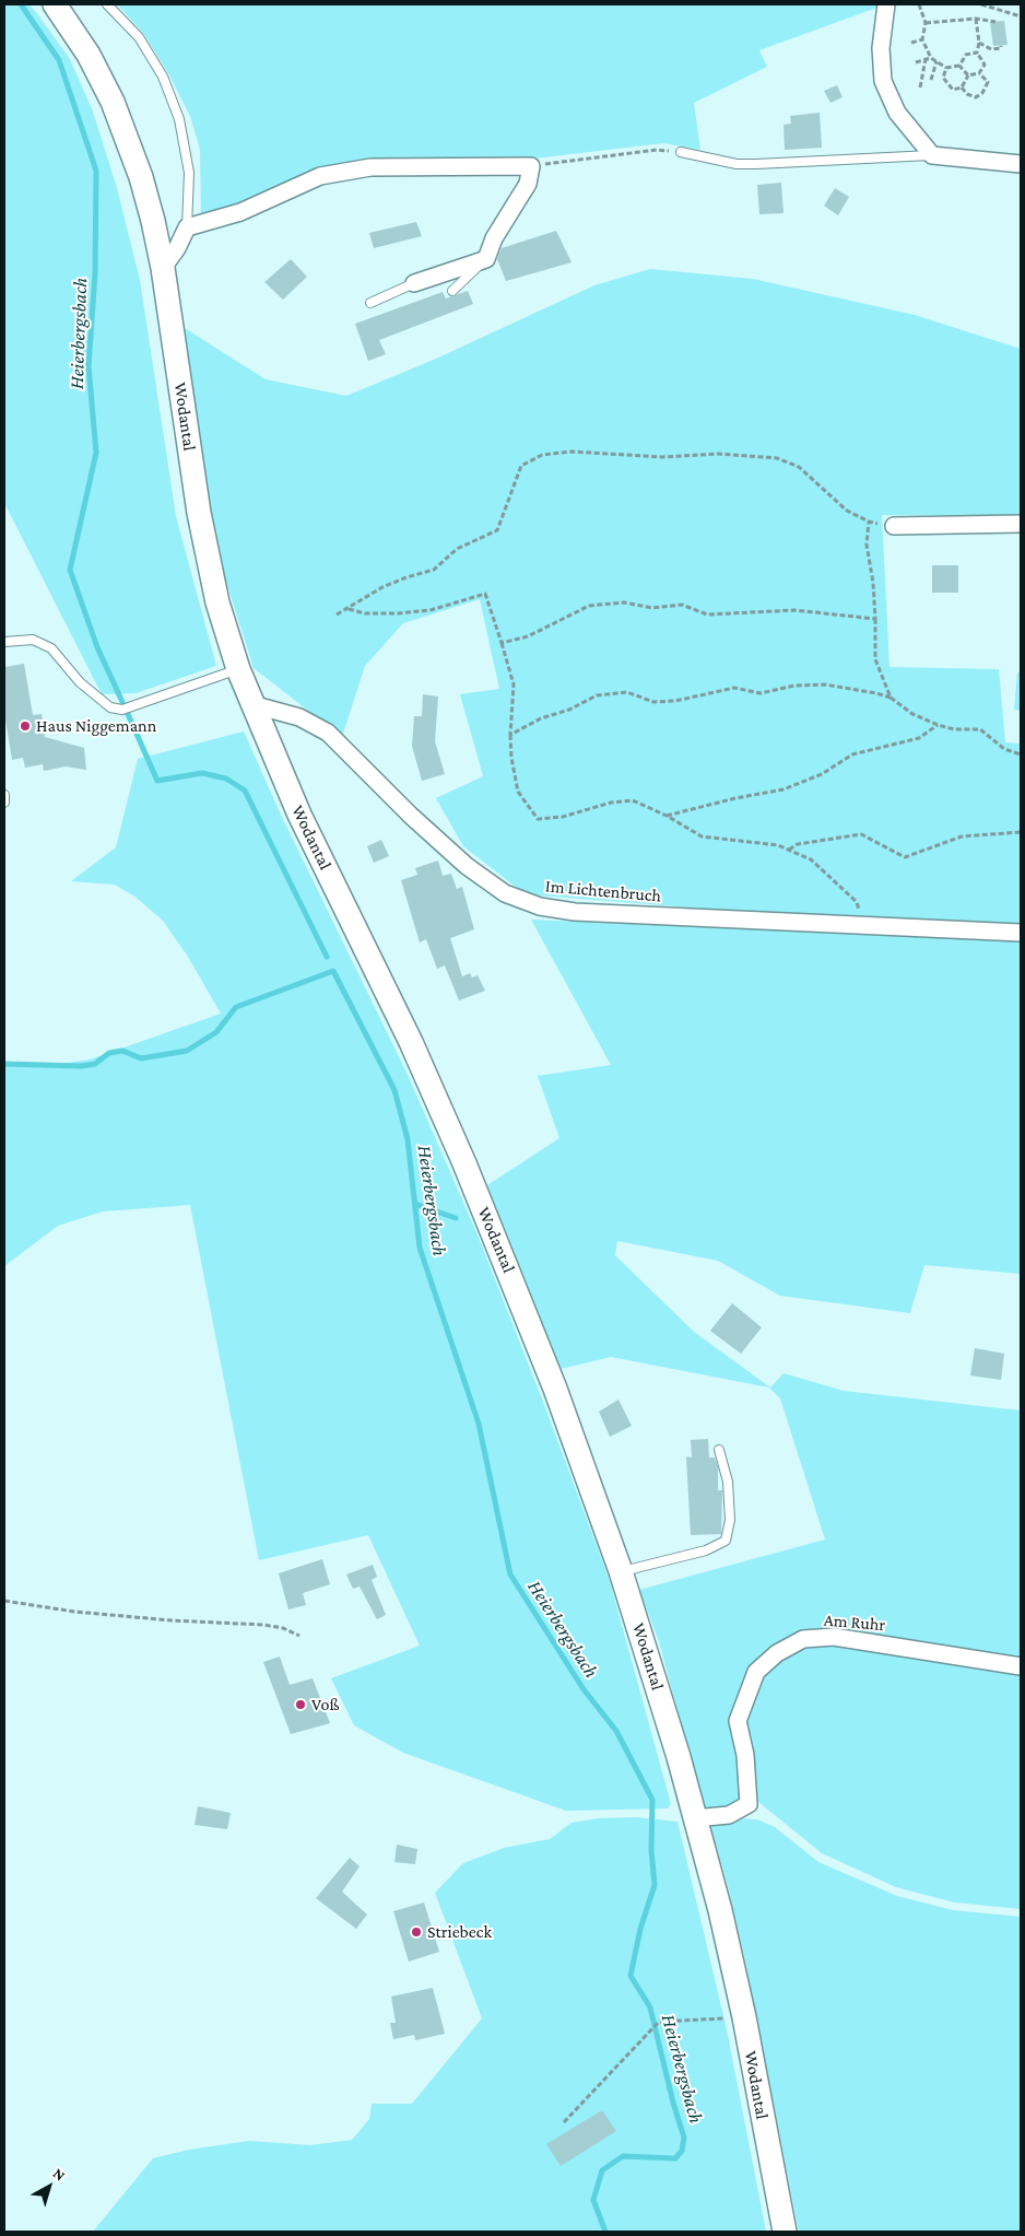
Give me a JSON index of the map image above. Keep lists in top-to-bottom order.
{
  "streets": {
    "main road": ["Wodantal"],
    "street": ["Im Lichtenbruch", "Am Ruhr"]
  },
  "crossings": [
    ["Wodantal", "Im Lichtenbruch"],
    ["Wodantal", "Am Ruhr"]
  ],
  "water": ["Heierbergsbach"],
  "places": ["Haus Niggemann", "Voß", "Striebeck"],
  "north": "top right"
}
